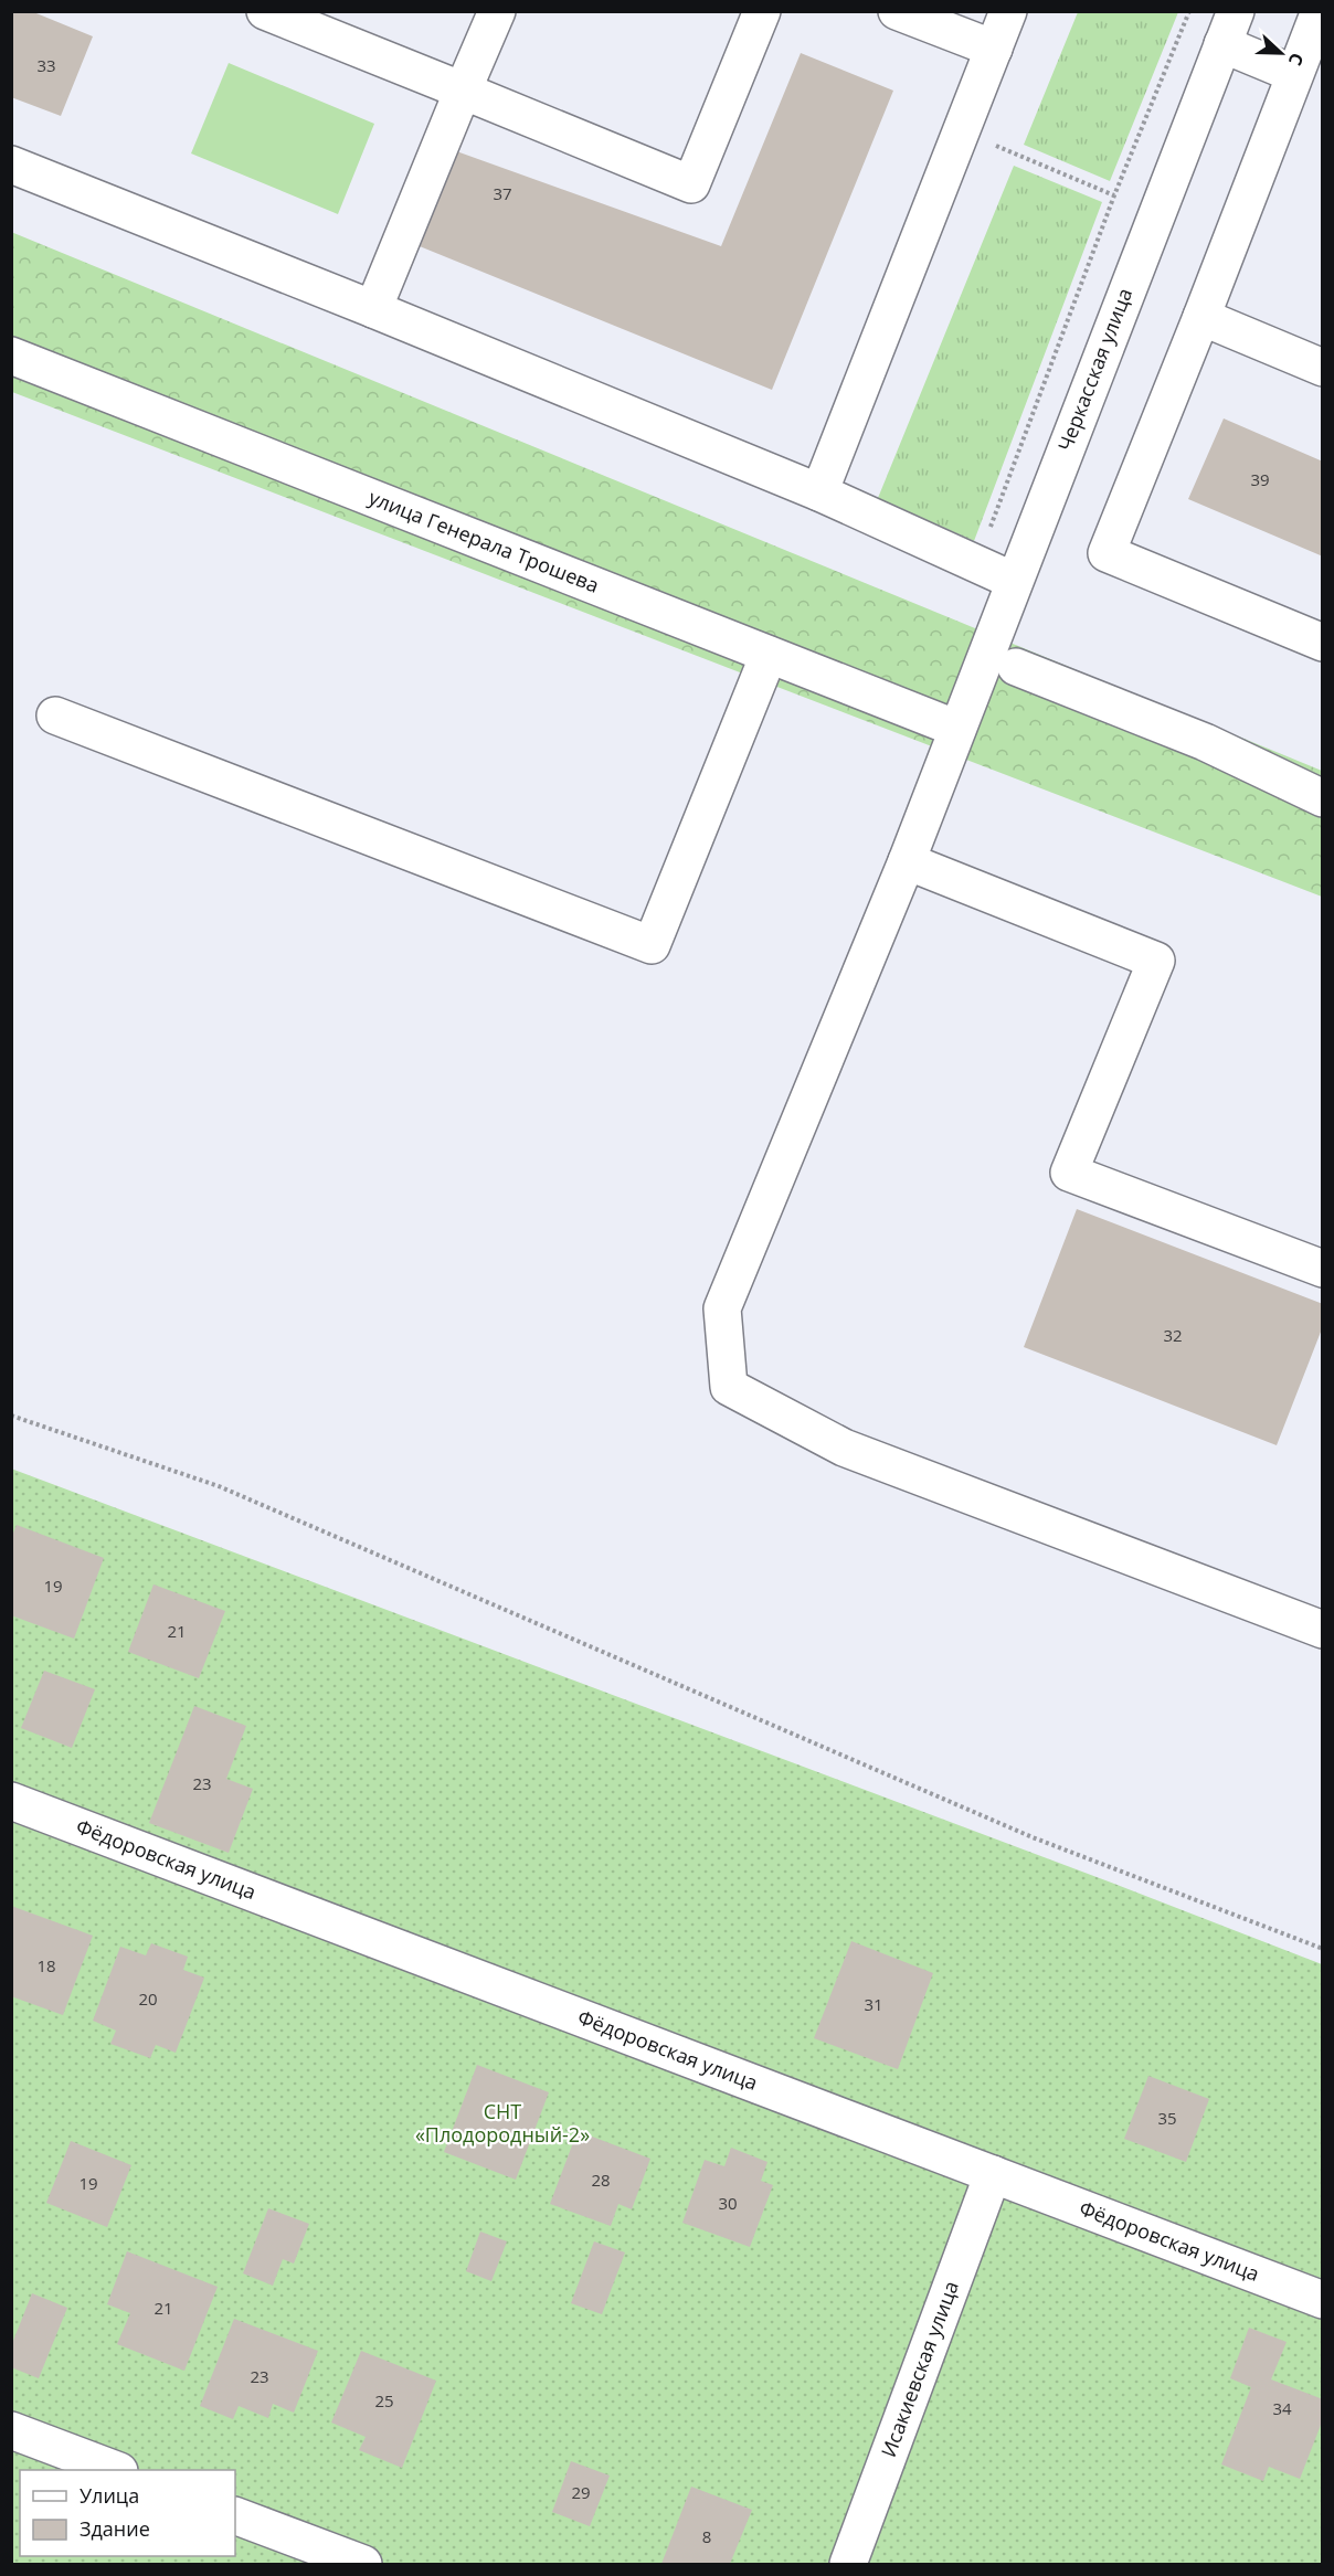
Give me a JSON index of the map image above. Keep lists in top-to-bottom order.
{
  "streets": {
    "street": [
      "Черкасская улица",
      "улица Генерала Трошева",
      "Фёдоровская улица",
      "Исакиевская улица"
    ]
  },
  "crossings": [
    ["Черкасская улица", "улица Генерала Трошева"],
    ["Фёдоровская улица", "Исакиевская улица"]
  ],
  "parks": ["СНТ «Плодородный-2»"],
  "house_numbers": [
    "33",
    "37",
    "39",
    "32",
    "19",
    "21",
    "23",
    "18",
    "20",
    "31",
    "35",
    "28",
    "19",
    "30",
    "21",
    "23",
    "25",
    "34",
    "29",
    "8"
  ],
  "legend": ["Улица", "Здание"],
  "north": "right"
}
